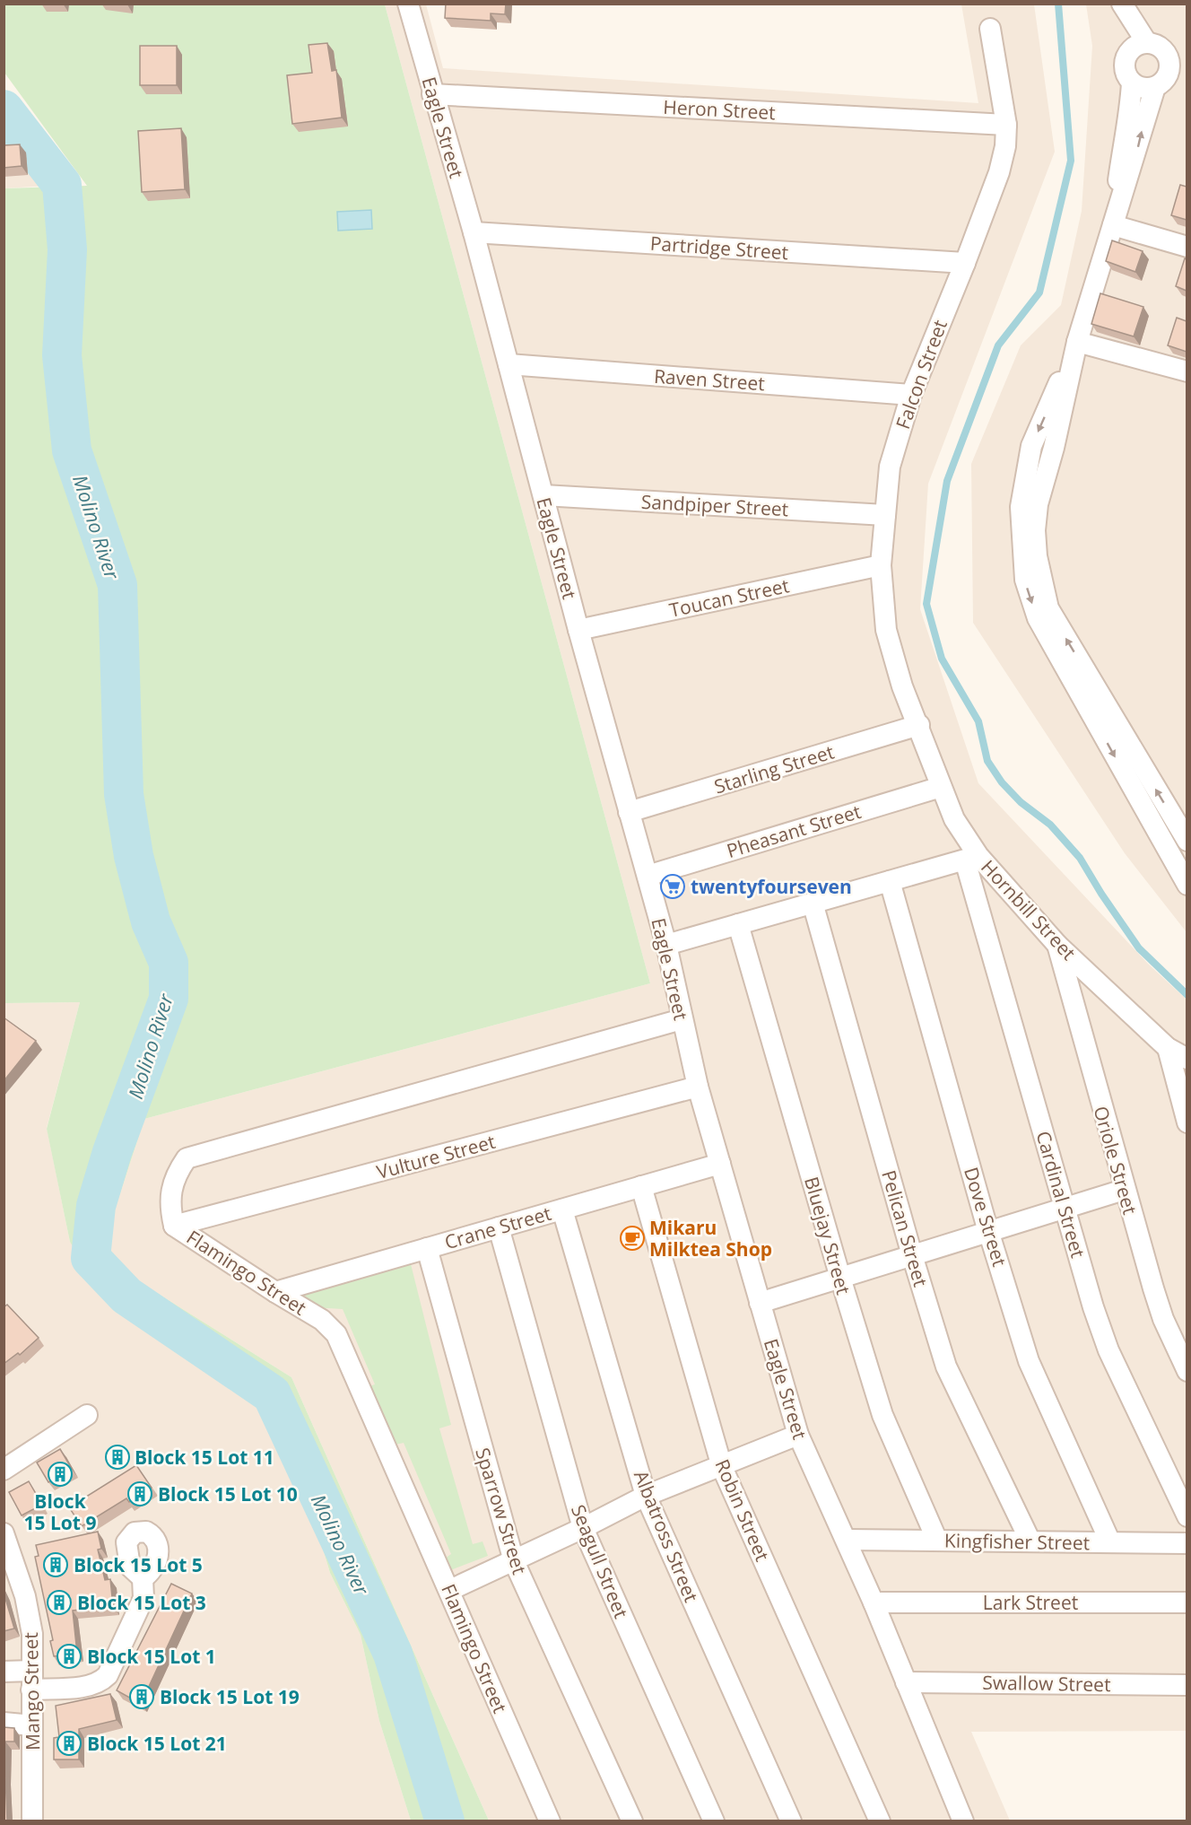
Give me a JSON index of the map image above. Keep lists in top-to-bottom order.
{
  "streets": {
    "street": [
      "Heron Street",
      "Eagle Street",
      "Partridge Street",
      "Falcon Street",
      "Raven Street",
      "Sandpiper Street",
      "Toucan Street",
      "Starling Street",
      "Pheasant Street",
      "Hornbill Street",
      "Vulture Street",
      "Oriole Street",
      "Cardinal Street",
      "Dove Street",
      "Crane Street",
      "Pelican Street",
      "Bluejay Street",
      "Flamingo Street",
      "Robin Street",
      "Sparrow Street",
      "Albatross Street",
      "Kingfisher Street",
      "Seagull Street",
      "Lark Street",
      "Swallow Street",
      "Mango Street"
    ]
  },
  "crossings": [
    ["Heron Street", "Eagle Street"],
    ["Heron Street", "Falcon Street"],
    ["Eagle Street", "Partridge Street"],
    ["Eagle Street", "Raven Street"],
    ["Eagle Street", "Sandpiper Street"],
    ["Eagle Street", "Toucan Street"],
    ["Eagle Street", "Starling Street"],
    ["Eagle Street", "Pheasant Street"],
    ["Eagle Street", "Vulture Street"],
    ["Eagle Street", "Crane Street"],
    ["Eagle Street", "Flamingo Street"],
    ["Eagle Street", "Kingfisher Street"],
    ["Eagle Street", "Lark Street"],
    ["Eagle Street", "Swallow Street"],
    ["Partridge Street", "Falcon Street"],
    ["Falcon Street", "Raven Street"],
    ["Falcon Street", "Sandpiper Street"],
    ["Falcon Street", "Toucan Street"],
    ["Falcon Street", "Starling Street"],
    ["Falcon Street", "Hornbill Street"],
    ["Starling Street", "Hornbill Street"],
    ["Pheasant Street", "Hornbill Street"],
    ["Hornbill Street", "Oriole Street"],
    ["Hornbill Street", "Cardinal Street"],
    ["Vulture Street", "Flamingo Street"],
    ["Dove Street", "Kingfisher Street"],
    ["Crane Street", "Flamingo Street"],
    ["Crane Street", "Robin Street"],
    ["Crane Street", "Sparrow Street"],
    ["Crane Street", "Albatross Street"],
    ["Crane Street", "Seagull Street"],
    ["Pelican Street", "Kingfisher Street"],
    ["Bluejay Street", "Kingfisher Street"]
  ],
  "water": ["Molino River"],
  "places": {
    "supermarket": ["twentyfourseven"],
    "cafe": ["Mikaru Milktea Shop"],
    "building": [
      "Block 15 Lot 11",
      "Block 15 Lot 9",
      "Block 15 Lot 10",
      "Block 15 Lot 5",
      "Block 15 Lot 3",
      "Block 15 Lot 1",
      "Block 15 Lot 19",
      "Block 15 Lot 21"
    ]
  }
}
